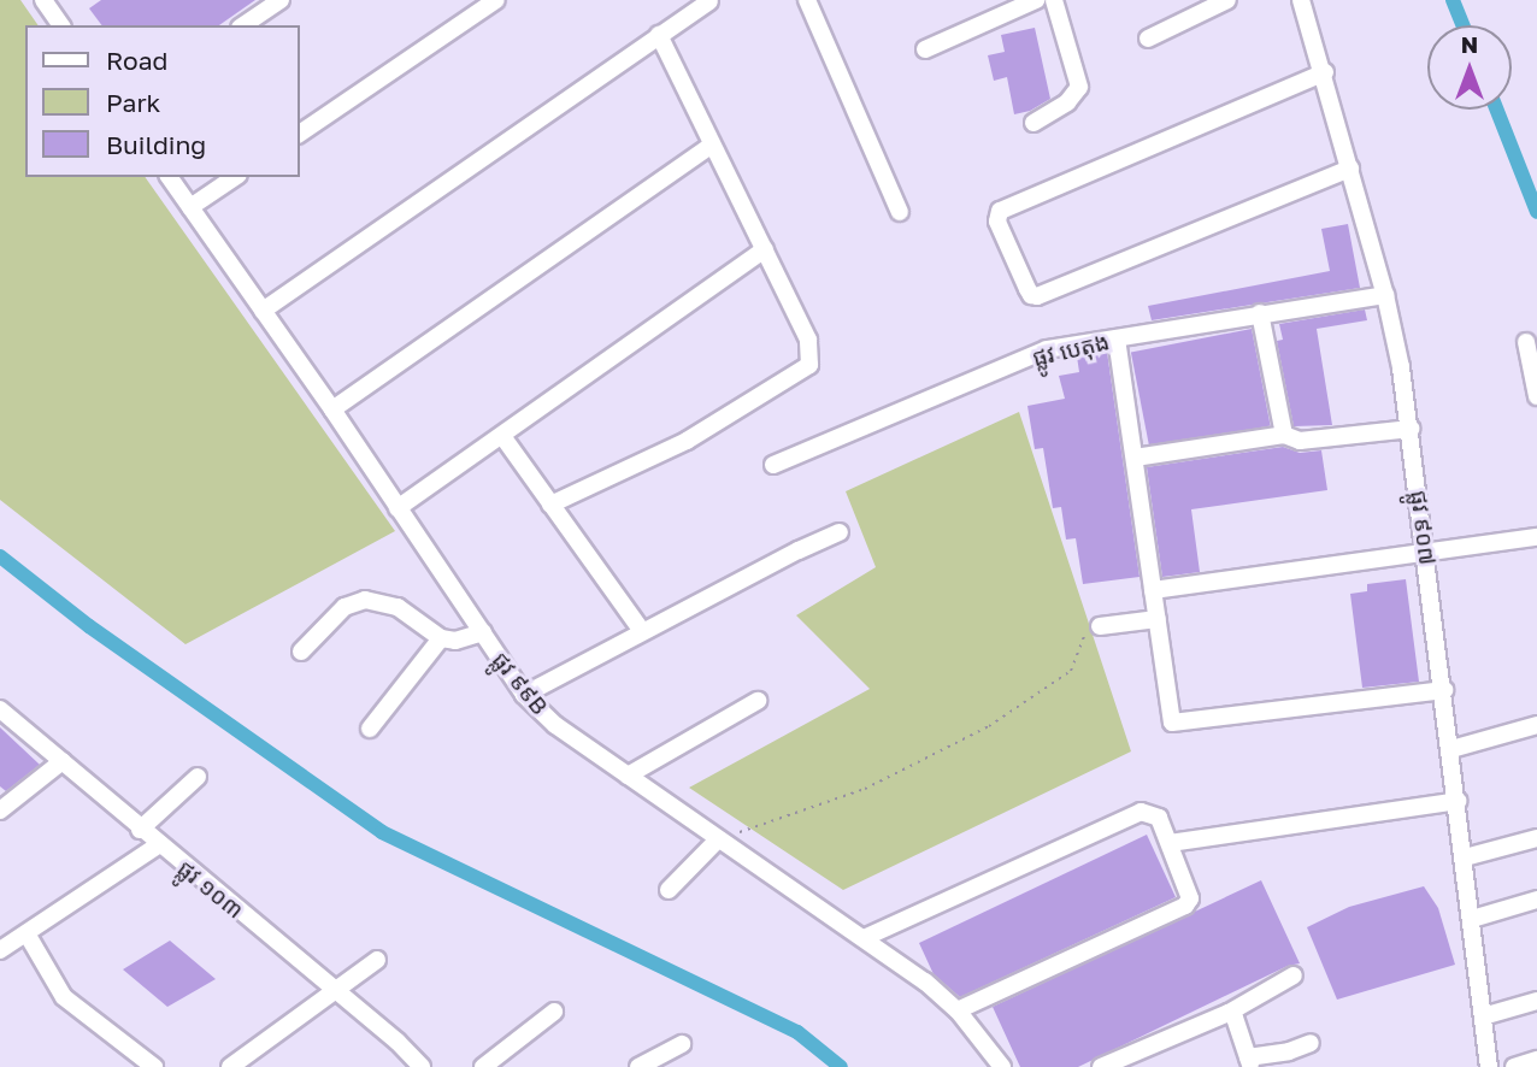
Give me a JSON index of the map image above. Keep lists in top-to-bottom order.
{
  "streets": {
    "street": [
      "ផ្លូវ បេតុង",
      "ផ្លូវ ៩០៧",
      "ផ្លូវ ៩៩B",
      "ផ្លូវ ១០៣"
    ]
  },
  "crossings": [
    ["ផ្លូវ បេតុង", "ផ្លូវ ៩០៧"]
  ],
  "legend": ["Road", "Park", "Building"],
  "north": "top"
}
